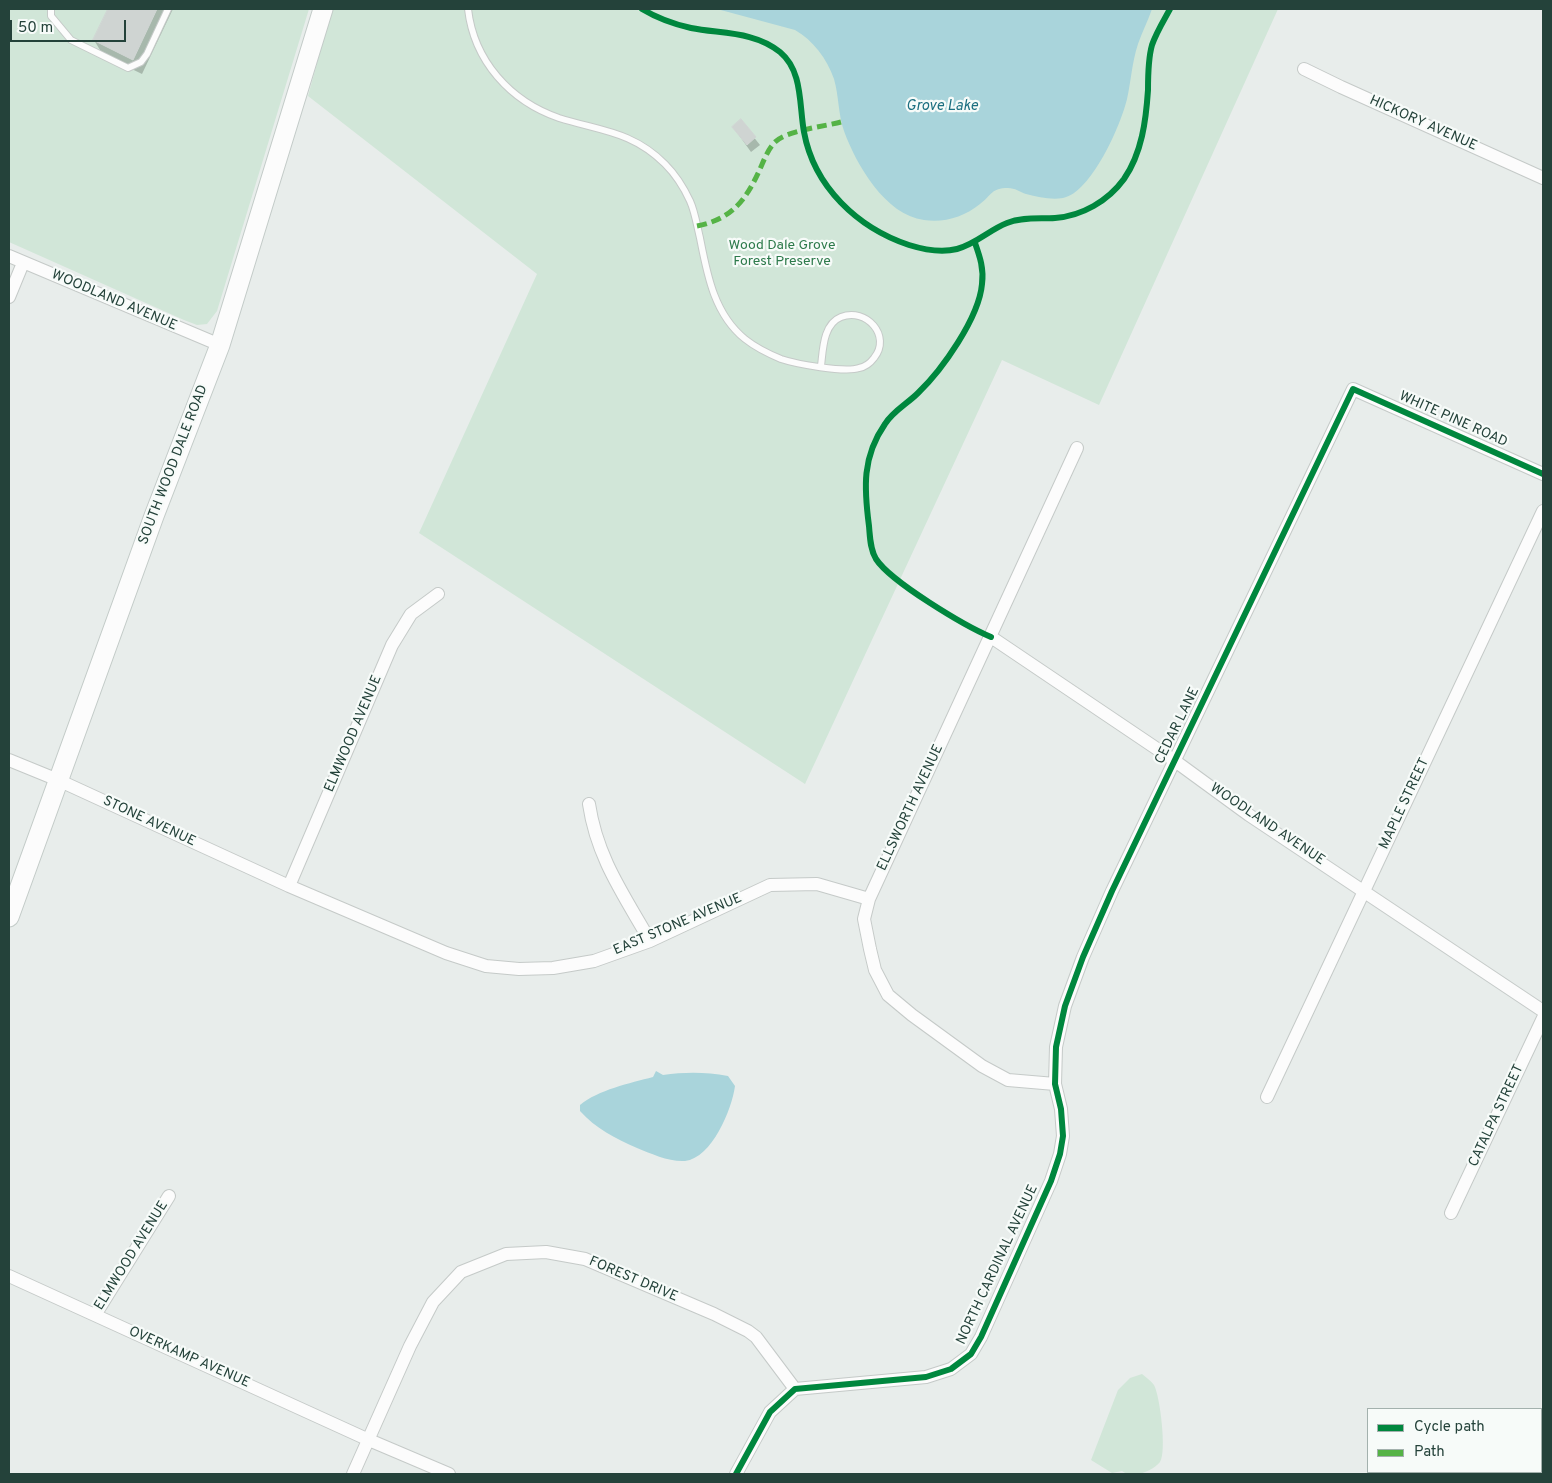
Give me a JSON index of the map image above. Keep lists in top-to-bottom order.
{
  "streets": {
    "main road": ["SOUTH WOOD DALE ROAD"],
    "street": [
      "HICKORY AVENUE",
      "WOODLAND AVENUE",
      "WHITE PINE ROAD",
      "CEDAR LANE",
      "ELMWOOD AVENUE",
      "MAPLE STREET",
      "ELLSWORTH AVENUE",
      "STONE AVENUE",
      "EAST STONE AVENUE",
      "CATALPA STREET",
      "NORTH CARDINAL AVENUE",
      "FOREST DRIVE",
      "OVERKAMP AVENUE"
    ]
  },
  "crossings": [
    ["WOODLAND AVENUE", "SOUTH WOOD DALE ROAD"],
    ["WOODLAND AVENUE", "CEDAR LANE"],
    ["WOODLAND AVENUE", "MAPLE STREET"],
    ["WOODLAND AVENUE", "ELLSWORTH AVENUE"],
    ["WHITE PINE ROAD", "CEDAR LANE"],
    ["SOUTH WOOD DALE ROAD", "STONE AVENUE"],
    ["CEDAR LANE", "ELLSWORTH AVENUE"],
    ["CEDAR LANE", "NORTH CARDINAL AVENUE"],
    ["ELMWOOD AVENUE", "STONE AVENUE"],
    ["ELMWOOD AVENUE", "EAST STONE AVENUE"],
    ["ELMWOOD AVENUE", "OVERKAMP AVENUE"],
    ["ELLSWORTH AVENUE", "EAST STONE AVENUE"],
    ["ELLSWORTH AVENUE", "NORTH CARDINAL AVENUE"],
    ["STONE AVENUE", "EAST STONE AVENUE"],
    ["NORTH CARDINAL AVENUE", "FOREST DRIVE"],
    ["FOREST DRIVE", "OVERKAMP AVENUE"]
  ],
  "water": ["Grove Lake"],
  "parks": ["Wood Dale Grove Forest Preserve"],
  "legend": ["Cycle path", "Path"],
  "scale_bar": "50 m"
}
